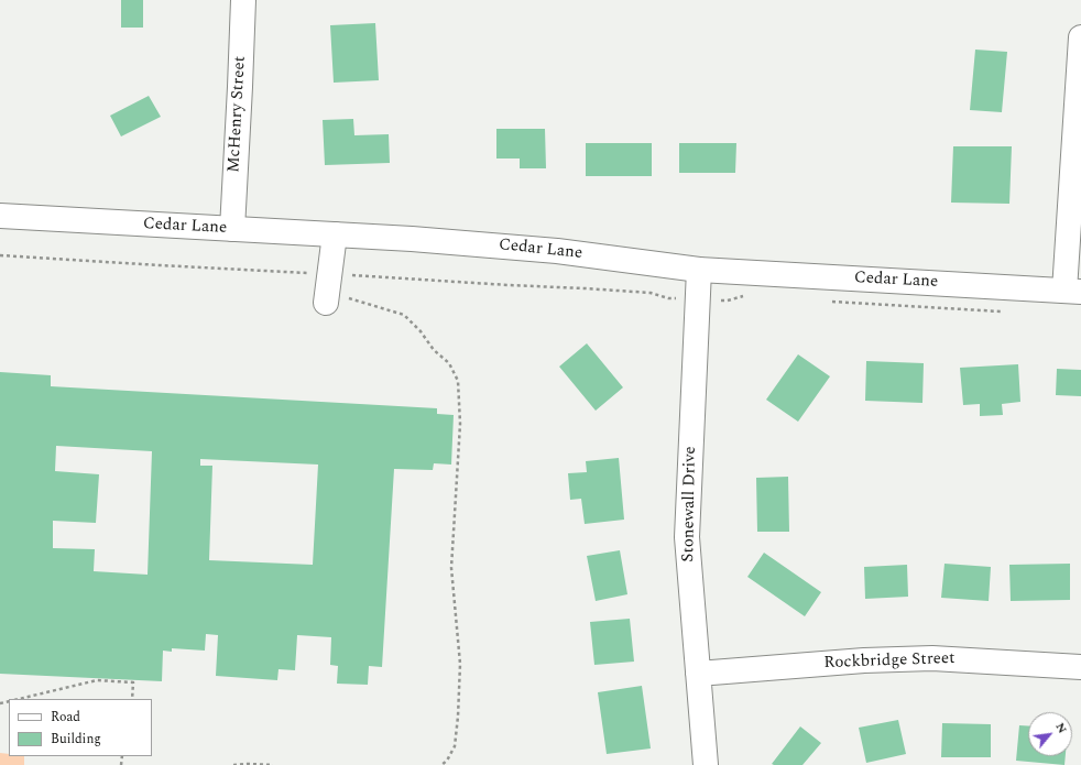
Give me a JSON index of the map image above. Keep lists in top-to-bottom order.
{
  "streets": {
    "street": [
      "McHenry Street",
      "Cedar Lane",
      "Stonewall Drive",
      "Rockbridge Street"
    ]
  },
  "crossings": [
    ["McHenry Street", "Cedar Lane"],
    ["Cedar Lane", "Stonewall Drive"],
    ["Stonewall Drive", "Rockbridge Street"]
  ],
  "legend": ["Road", "Building"],
  "north": "top right"
}
